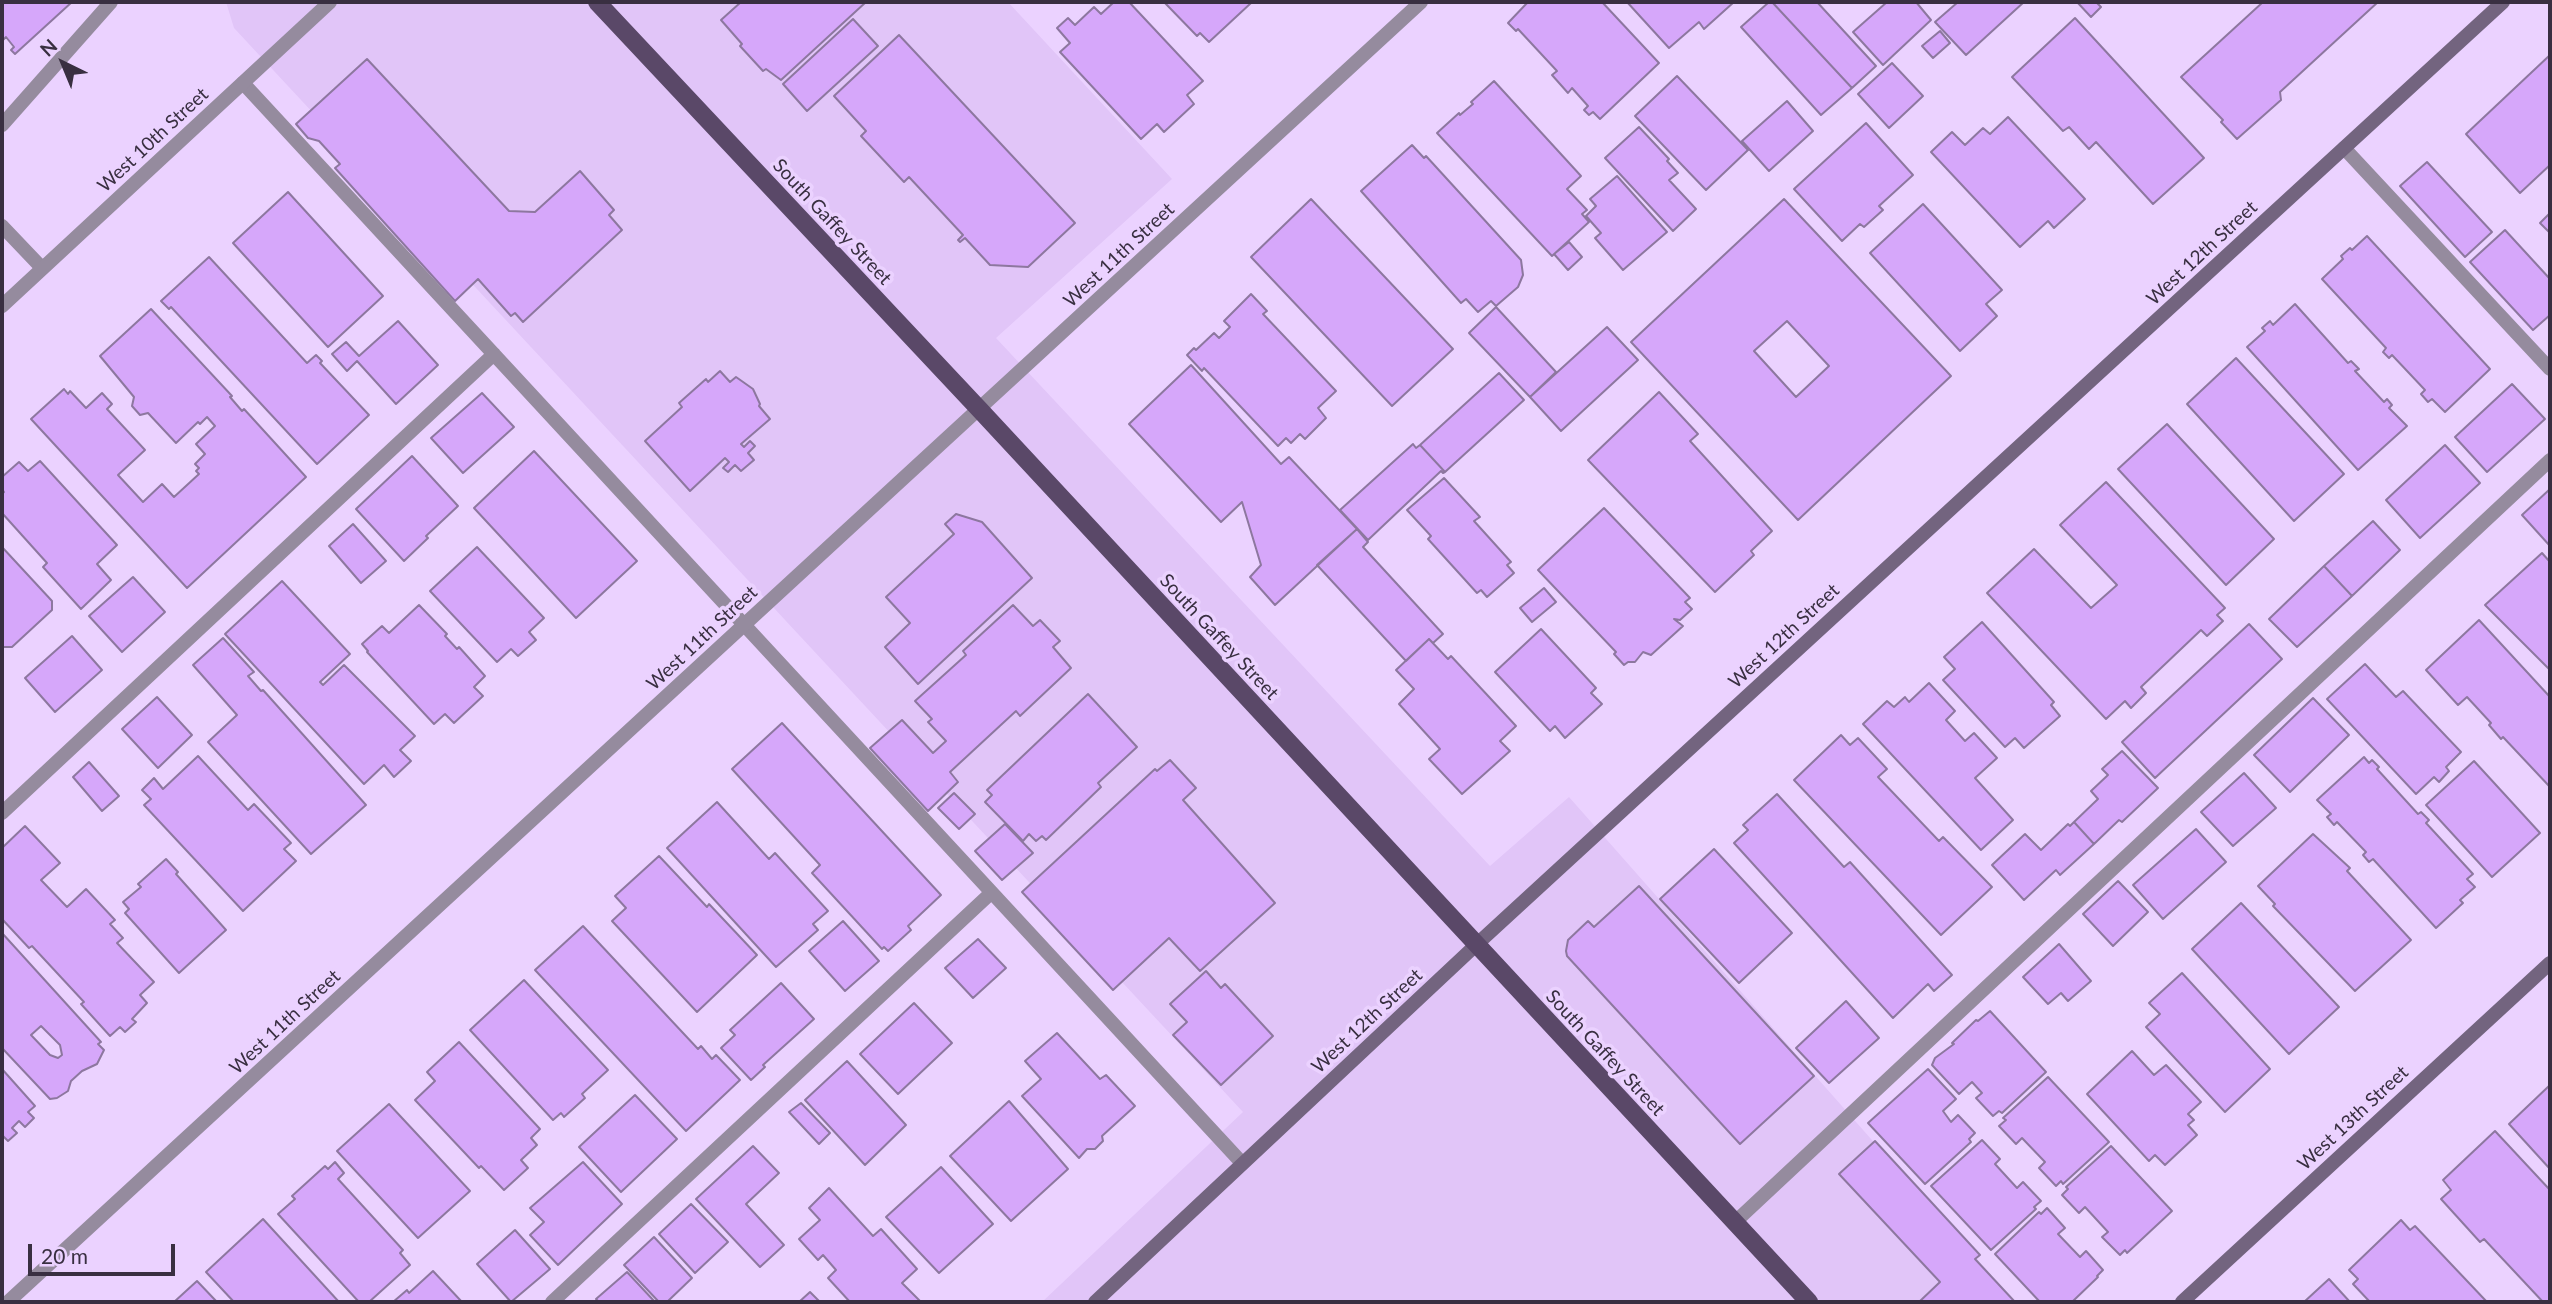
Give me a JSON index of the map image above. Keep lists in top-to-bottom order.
{
  "streets": {
    "main road": ["South Gaffey Street"],
    "street": [
      "West 10th Street",
      "West 12th Street",
      "West 11th Street",
      "West 13th Street"
    ]
  },
  "crossings": [
    ["South Gaffey Street", "West 12th Street"],
    ["South Gaffey Street", "West 11th Street"]
  ],
  "scale_bar": "20 m",
  "north": "top left"
}
